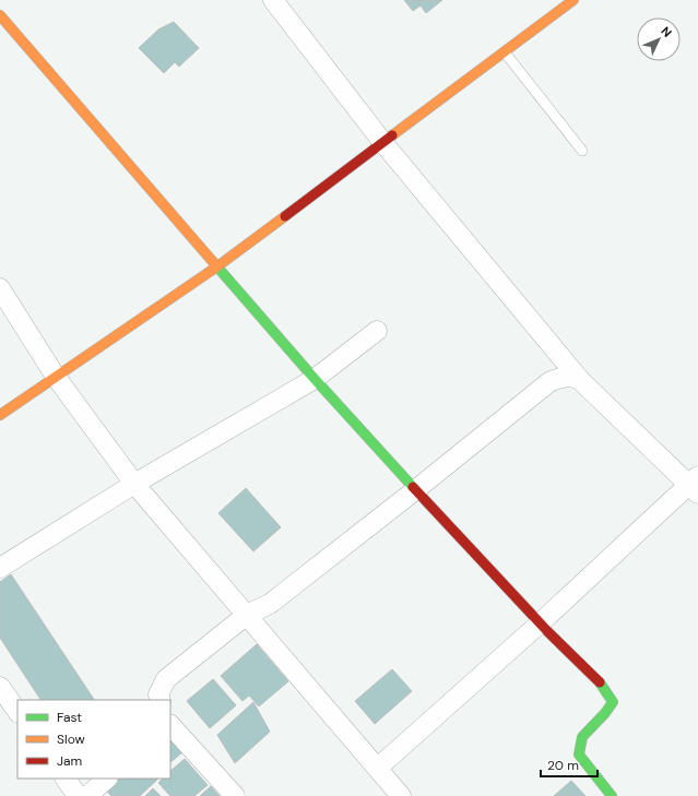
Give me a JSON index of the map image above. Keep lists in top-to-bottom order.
{
  "legend": ["Fast", "Slow", "Jam"],
  "scale_bar": "20 m",
  "north": "top right"
}
